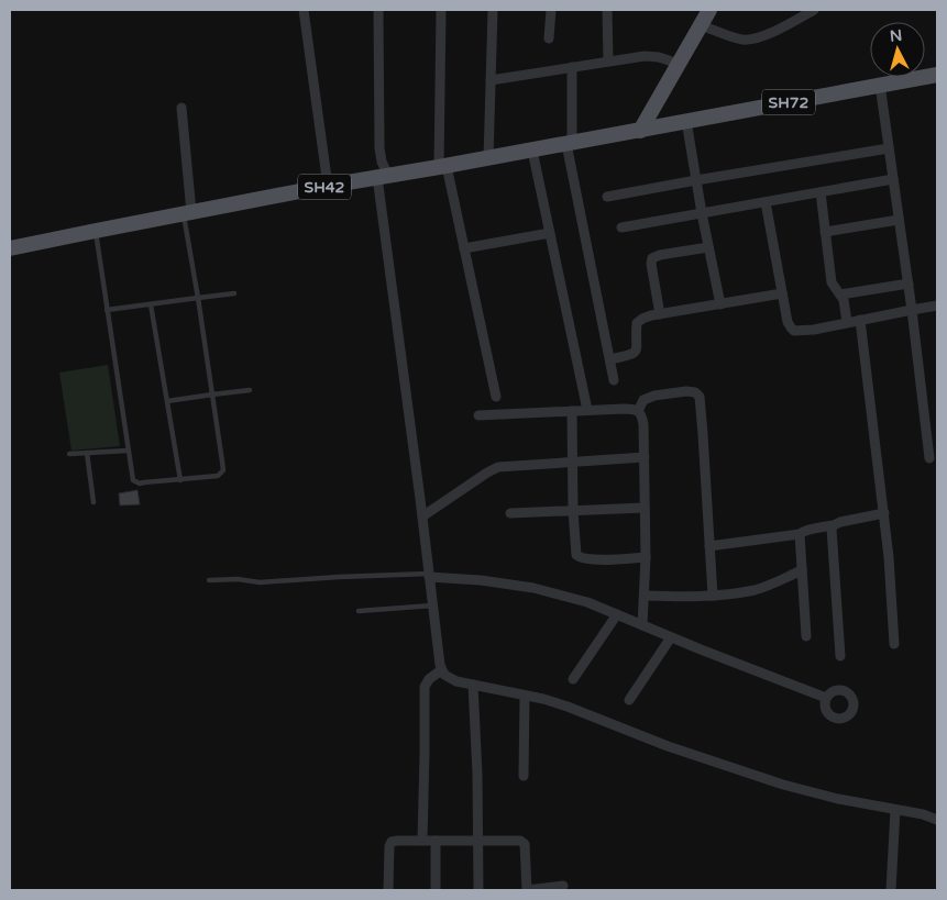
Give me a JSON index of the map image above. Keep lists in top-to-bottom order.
{
  "streets": {
    "main road": ["SH72", "SH42"]
  },
  "crossings": [
    ["SH72", "SH42"]
  ],
  "north": "top"
}
